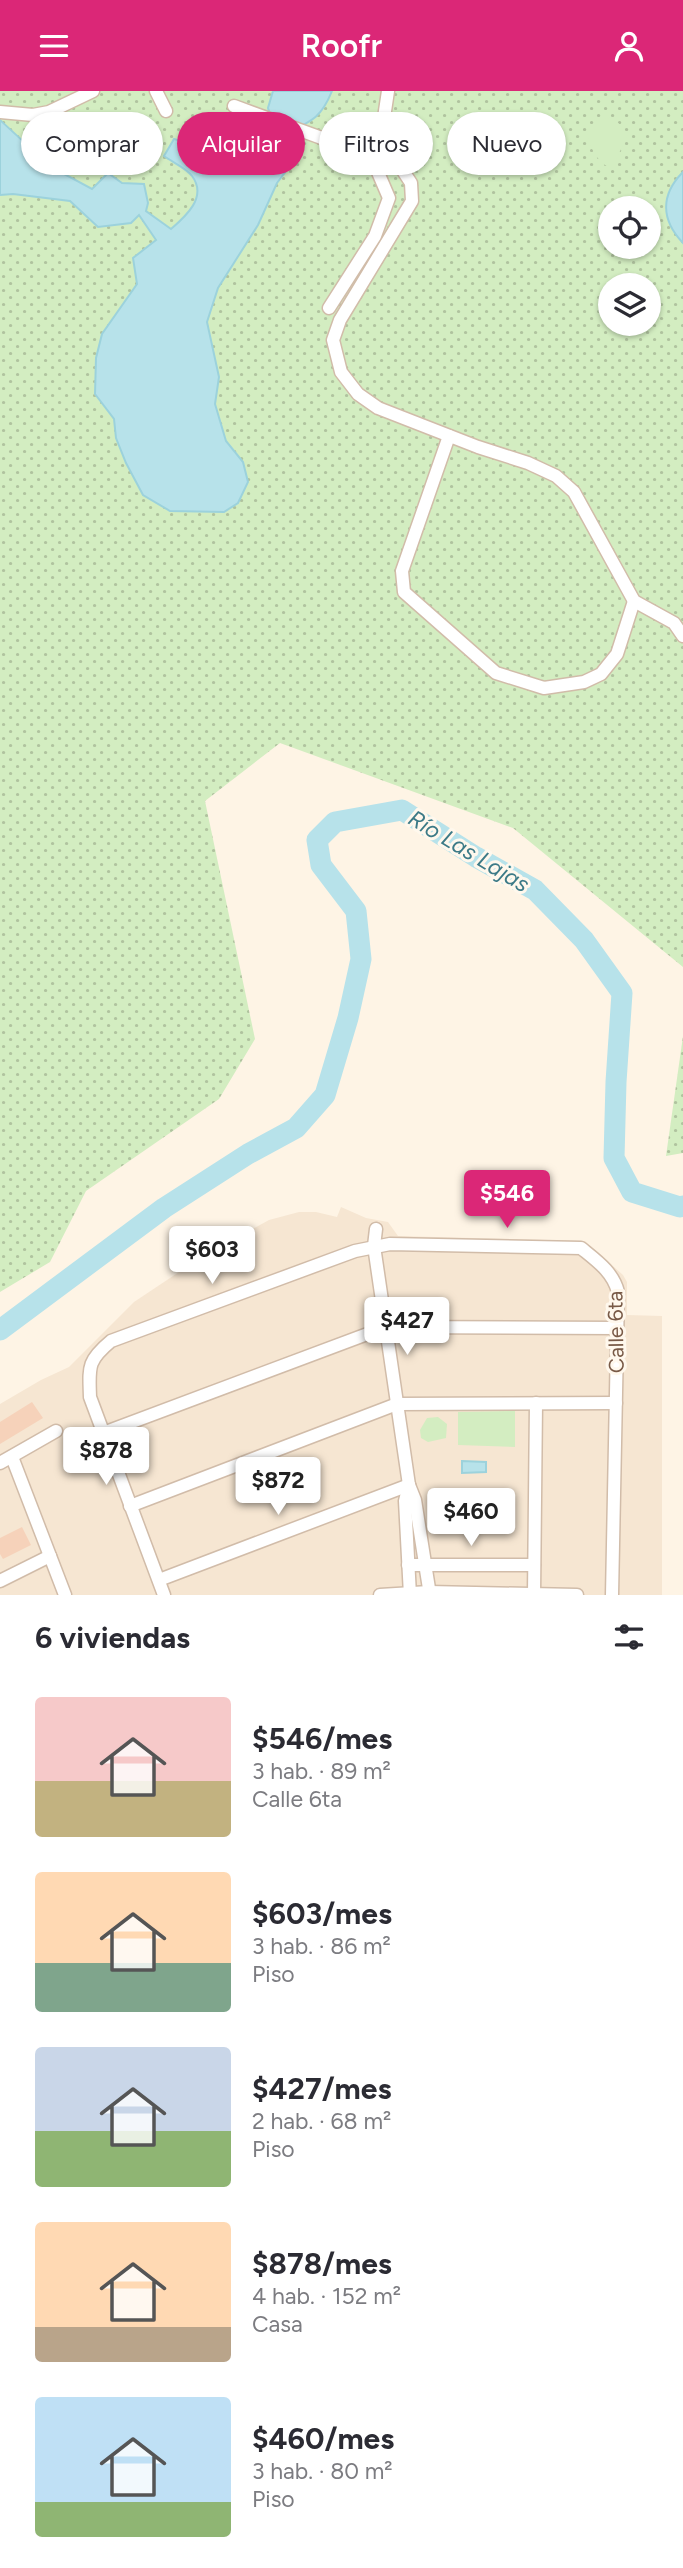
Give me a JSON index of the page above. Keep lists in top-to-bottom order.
{
  "streets": {
    "street": ["Calle 6ta"]
  },
  "water": ["Río Las Lajas"],
  "page": {
    "header": "Roofr",
    "chip": [
      "Comprar",
      "Alquilar",
      "Filtros",
      "Nuevo"
    ],
    "price": [
      "$546",
      "$603",
      "$427",
      "$878",
      "$872",
      "$460"
    ],
    "heading": "6 viviendas",
    "list": [
      {
        "name": "$546/mes",
        "note": "3 hab. · 89 m² · Calle 6ta"
      },
      {
        "name": "$603/mes",
        "note": "3 hab. · 86 m² · Piso"
      },
      {
        "name": "$427/mes",
        "note": "2 hab. · 68 m² · Piso"
      },
      {
        "name": "$878/mes",
        "note": "4 hab. · 152 m² · Casa"
      },
      {
        "name": "$460/mes",
        "note": "3 hab. · 80 m² · Piso"
      }
    ]
  }
}
